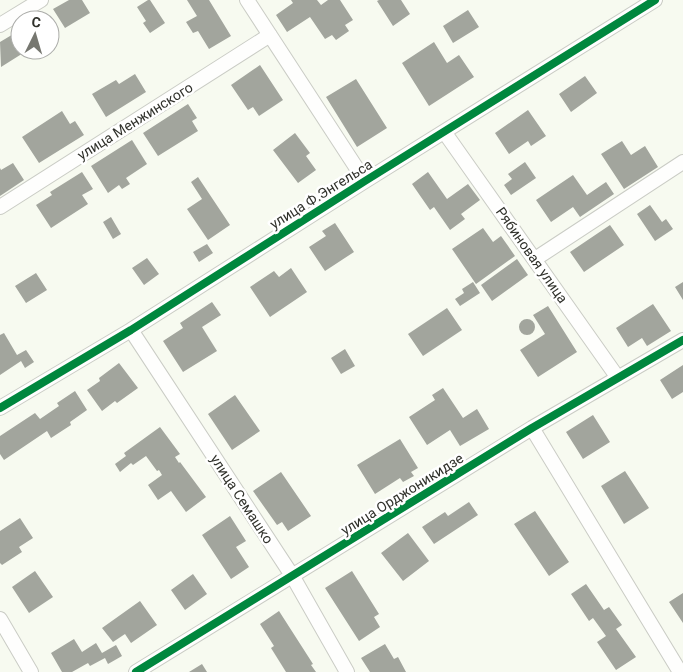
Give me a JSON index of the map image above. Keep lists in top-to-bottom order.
{
  "streets": {
    "street": [
      "улица Менжинского",
      "улица Ф.Энгельса",
      "Рябиновая улица",
      "улица Орджоникидзе",
      "улица Семашко"
    ]
  },
  "crossings": [
    ["улица Ф.Энгельса", "Рябиновая улица"],
    ["улица Ф.Энгельса", "улица Семашко"],
    ["Рябиновая улица", "улица Орджоникидзе"],
    ["улица Орджоникидзе", "улица Семашко"]
  ],
  "north": "top"
}
